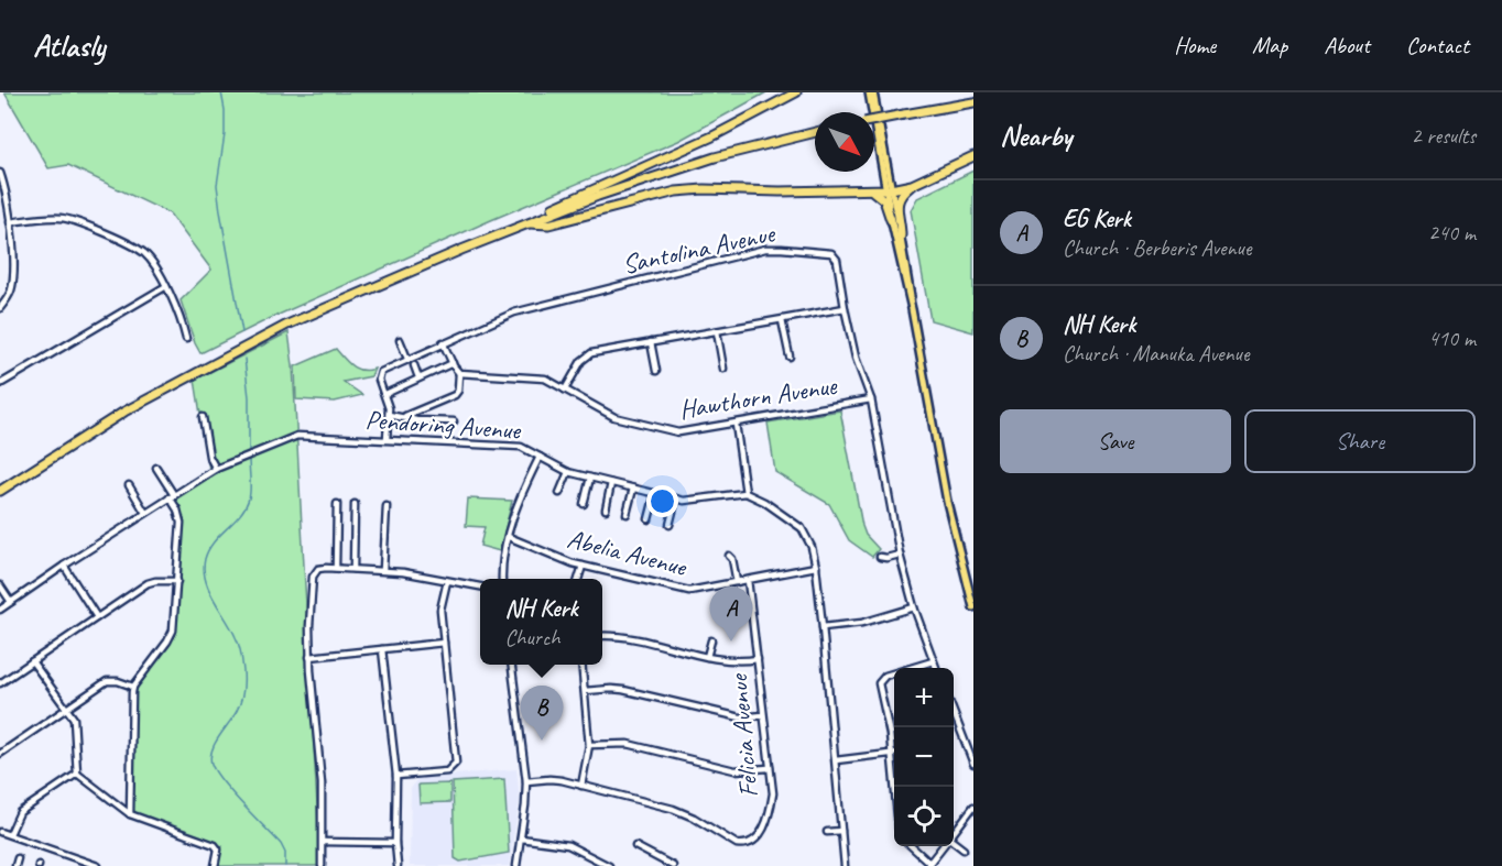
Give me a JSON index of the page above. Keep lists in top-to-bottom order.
{
  "streets": {
    "street": [
      "Santolina Avenue",
      "Hawthorn Avenue",
      "Pendoring Avenue",
      "Abelia Avenue",
      "Felicia Avenue"
    ]
  },
  "crossings": [
    ["Santolina Avenue", "Hawthorn Avenue"],
    ["Santolina Avenue", "Pendoring Avenue"],
    ["Abelia Avenue", "Felicia Avenue"]
  ],
  "north": "bottom right",
  "page": {
    "header": "Atlasly",
    "nav": [
      "Home",
      "Map",
      "About",
      "Contact"
    ],
    "heading": ["Nearby", "2 results"],
    "list": [
      {
        "mark": "A",
        "name": "EG Kerk",
        "note": "Church · Berberis Avenue",
        "value": "240 m"
      },
      {
        "mark": "B",
        "name": "NH Kerk",
        "note": "Church · Manuka Avenue",
        "value": "410 m"
      }
    ],
    "buttons": ["Save", "Share"],
    "popup": ["NH Kerk", "Church"],
    "pins": ["A", "B"],
    "map_buttons": ["+", "−"]
  }
}
